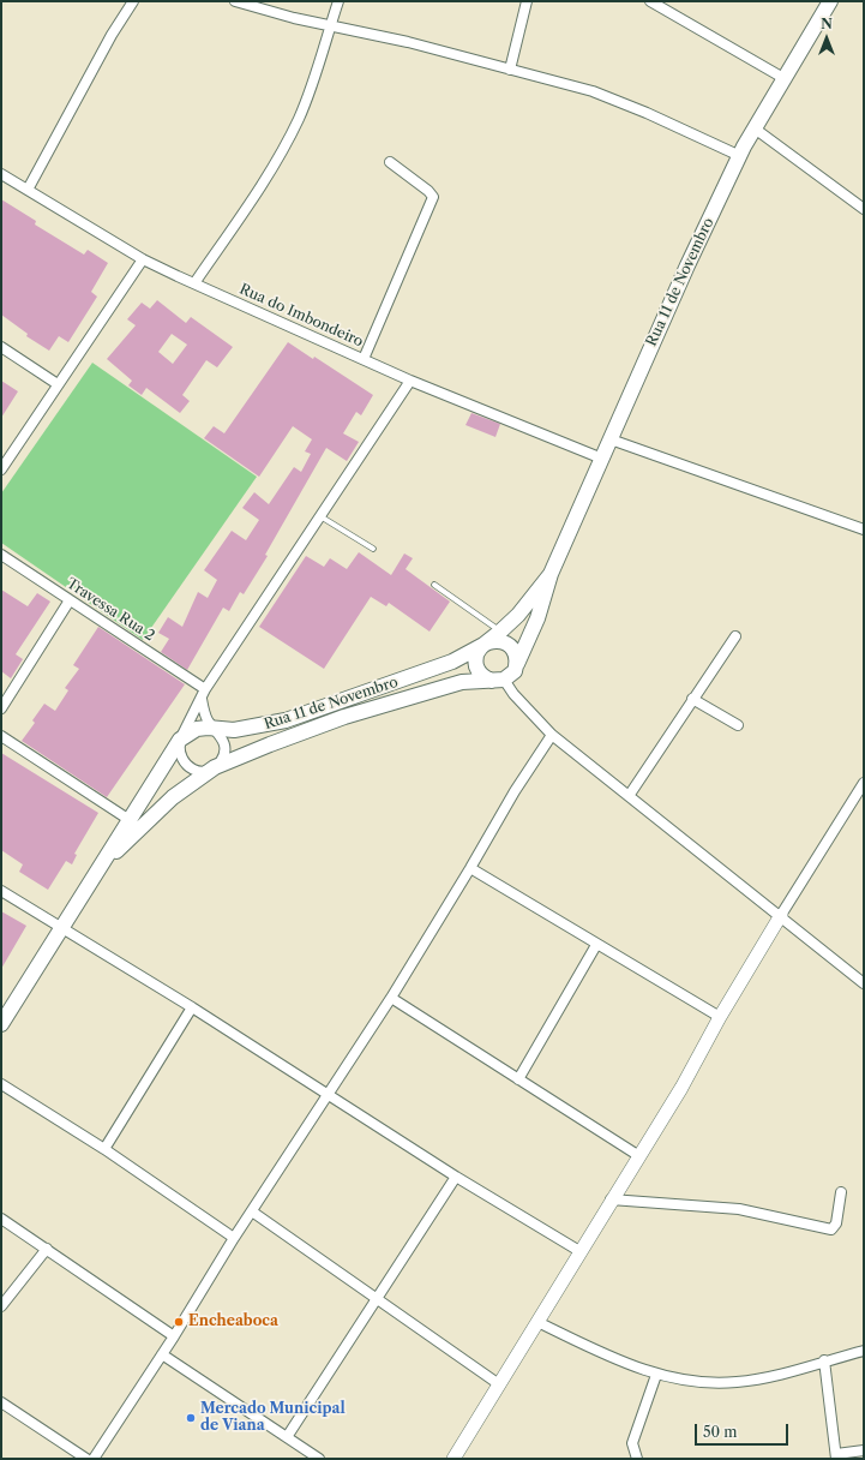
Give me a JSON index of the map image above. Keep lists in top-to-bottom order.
{
  "streets": {
    "main road": ["Rua 11 de Novembro"],
    "street": ["Rua do Imbondeiro", "Travessa Rua 2"]
  },
  "crossings": [
    ["Rua 11 de Novembro", "Rua do Imbondeiro"]
  ],
  "places": ["Encheaboca", "Mercado Municipal de Viana"],
  "scale_bar": "50 m",
  "north": "top"
}
